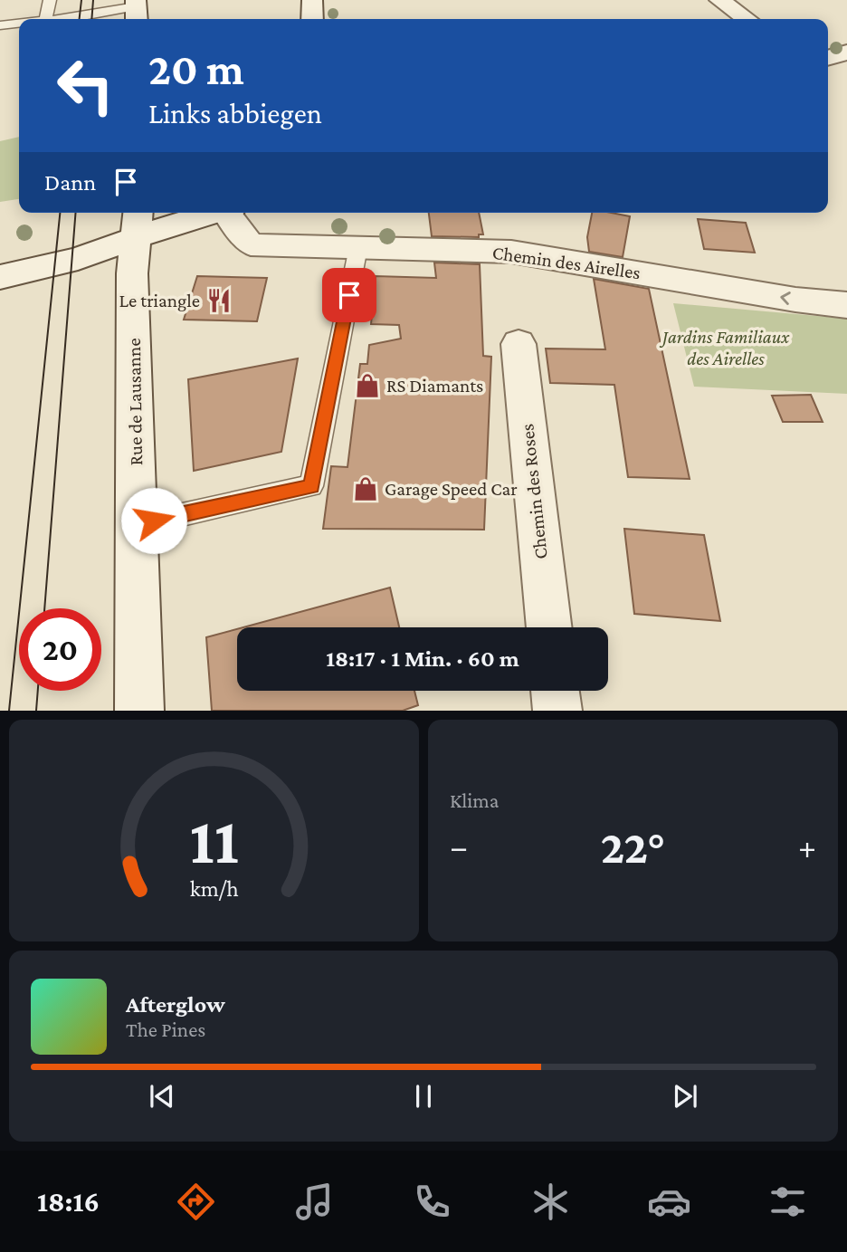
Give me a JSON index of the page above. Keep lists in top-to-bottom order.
{
  "streets": {
    "street": ["Chemin des Airelles", "Rue de Lausanne", "Chemin des Roses"]
  },
  "one_way": ["Chemin des Airelles"],
  "parks": ["Jardins Familiaux des Airelles"],
  "places": {
    "restaurant": ["Le triangle"],
    "shop": ["RS Diamants", "Garage Speed Car"]
  },
  "page": {
    "turn": ["20 m", "Links abbiegen"],
    "then": "Dann",
    "limit": "20",
    "trip": "18:17 · 1 Min. · 60 m",
    "tile": "Klima",
    "heat": ["−", "22°", "+"],
    "song": ["Afterglow", "The Pines"],
    "tabs": "18:16",
    "gauge": ["11", "km/h"]
  }
}
